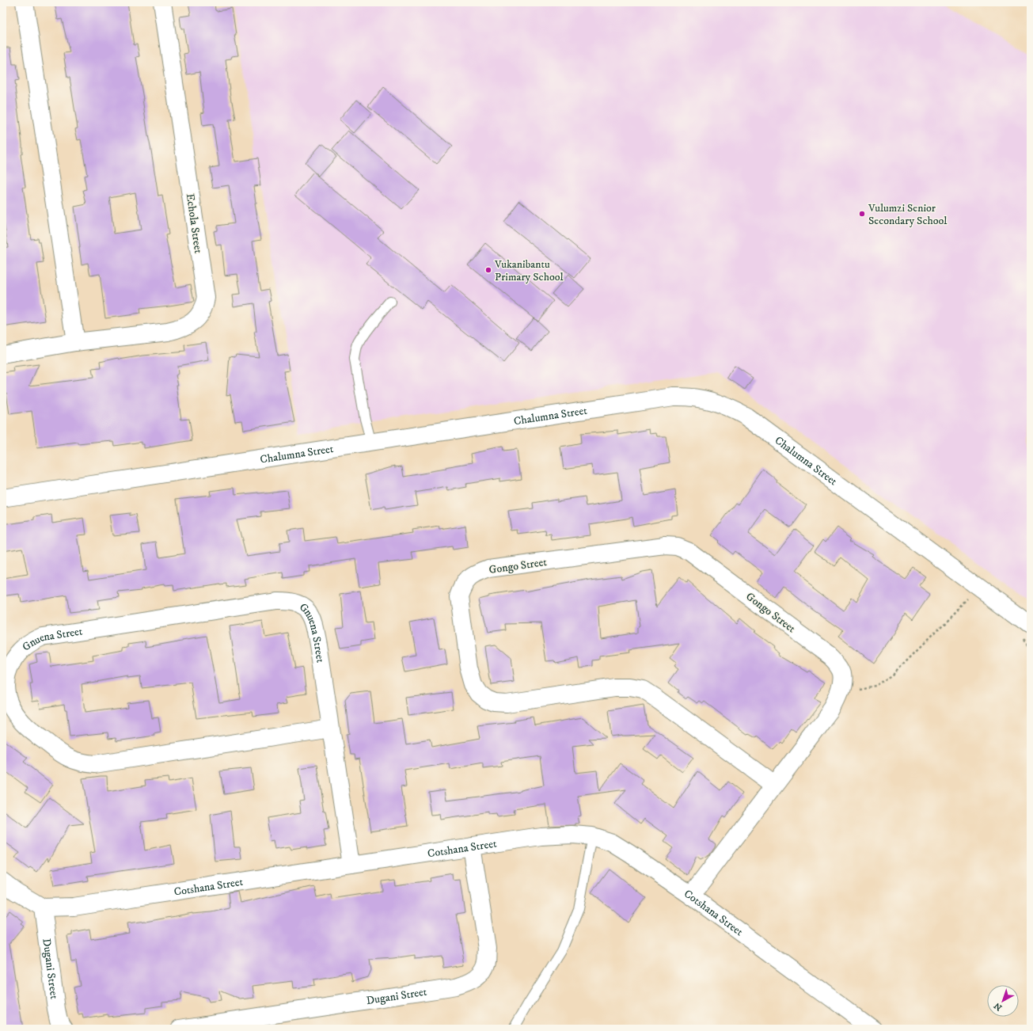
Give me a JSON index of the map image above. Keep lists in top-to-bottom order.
{
  "streets": {
    "street": [
      "Echola Street",
      "Chalumna Street",
      "Gongo Street",
      "Gnuena Street",
      "Cotshana Street",
      "Dugani Street"
    ]
  },
  "crossings": [
    ["Gongo Street", "Cotshana Street"],
    ["Gnuena Street", "Cotshana Street"],
    ["Cotshana Street", "Dugani Street"]
  ],
  "places": ["Vulumzi Senior Secondary School", "Vukanibantu Primary School"],
  "north": "bottom left"
}
